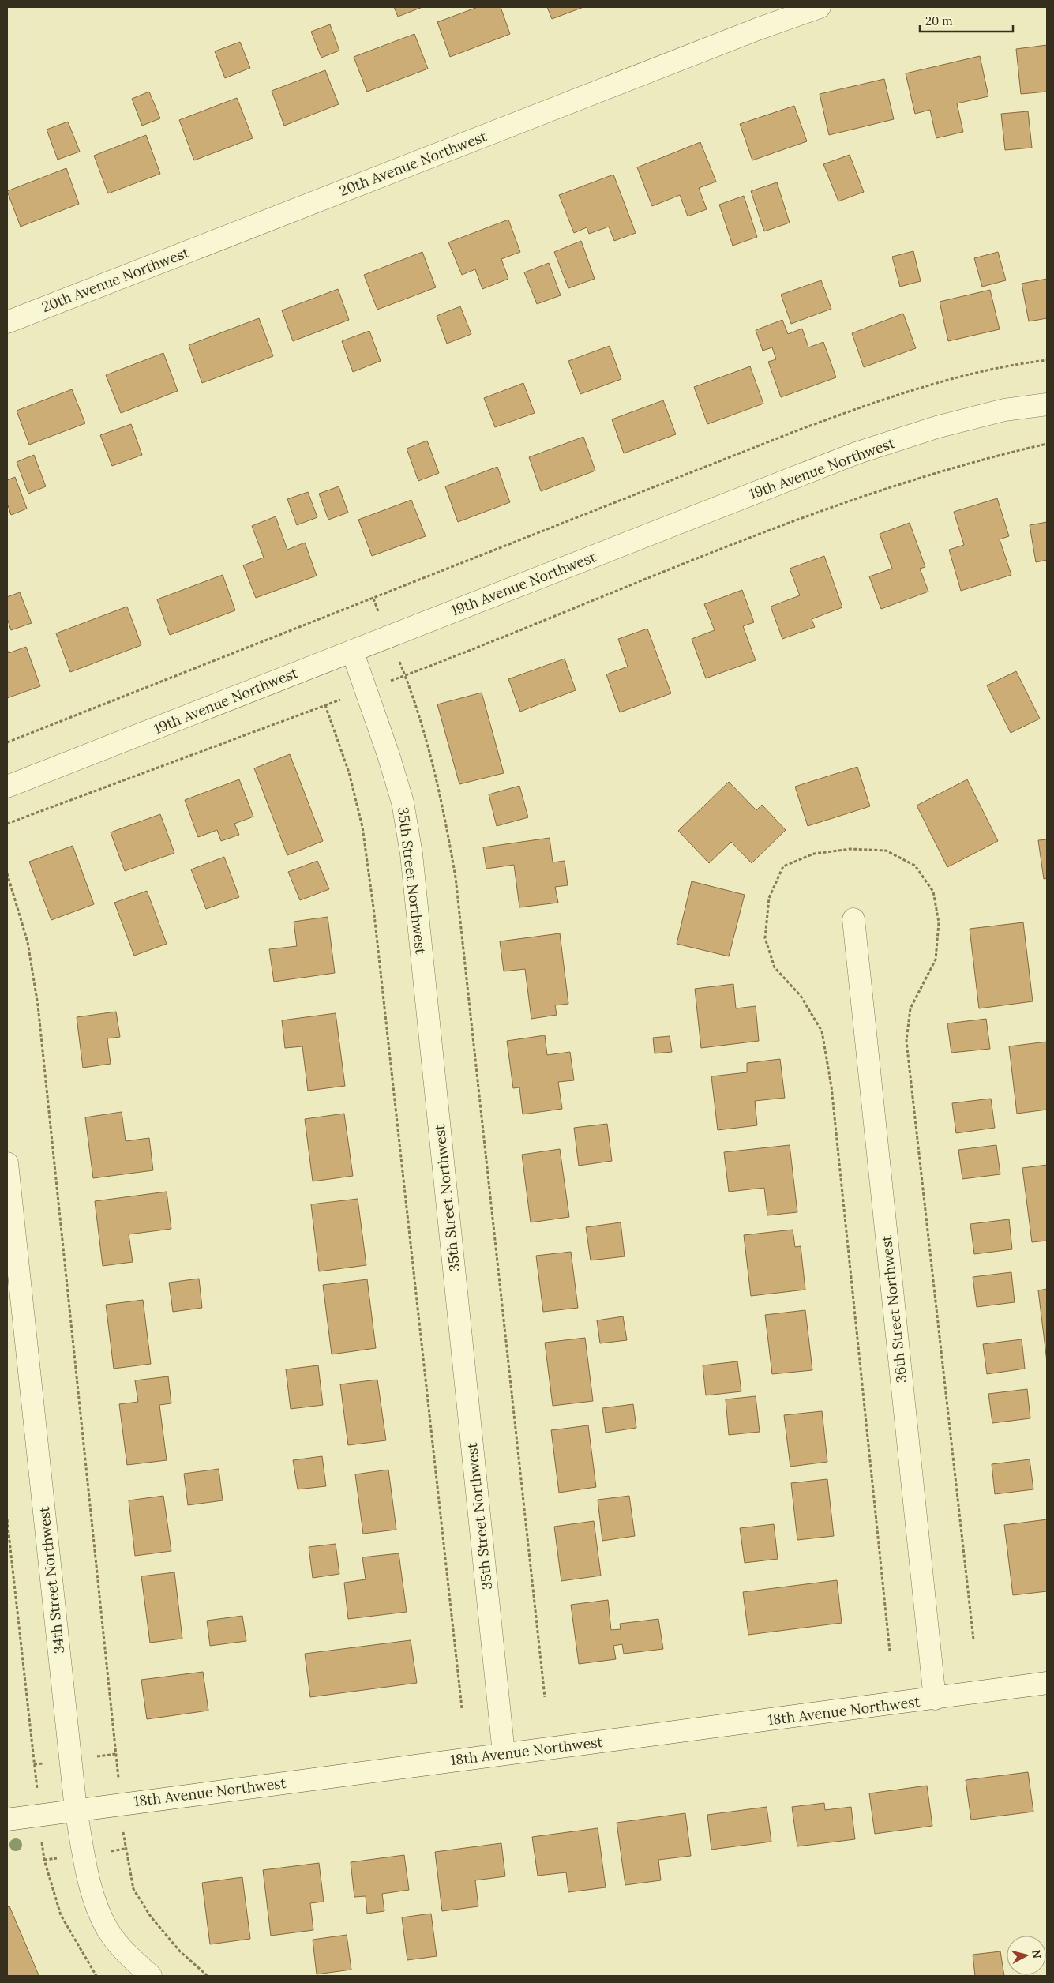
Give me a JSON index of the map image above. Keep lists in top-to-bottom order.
{
  "streets": {
    "street": [
      "20th Avenue Northwest",
      "19th Avenue Northwest",
      "35th Street Northwest",
      "36th Street Northwest",
      "34th Street Northwest",
      "18th Avenue Northwest"
    ]
  },
  "crossings": [
    ["19th Avenue Northwest", "35th Street Northwest"],
    ["35th Street Northwest", "18th Avenue Northwest"],
    ["36th Street Northwest", "18th Avenue Northwest"],
    ["34th Street Northwest", "18th Avenue Northwest"]
  ],
  "scale_bar": "20 m",
  "north": "right"
}
